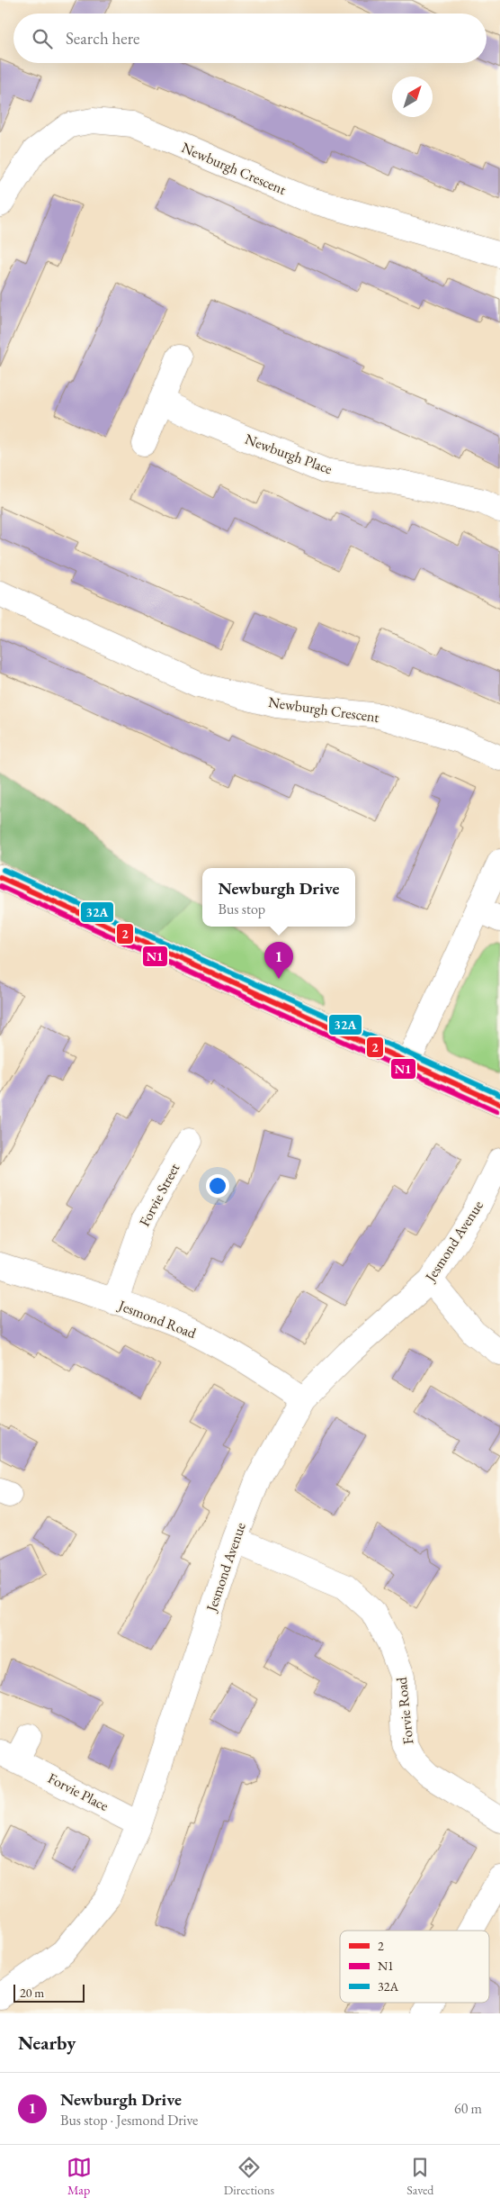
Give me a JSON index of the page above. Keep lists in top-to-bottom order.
{
  "streets": {
    "street": [
      "Newburgh Crescent",
      "Newburgh Place",
      "Forvie Street",
      "Jesmond Avenue",
      "Jesmond Road",
      "Forvie Road",
      "Forvie Place"
    ]
  },
  "crossings": [
    ["Forvie Street", "Jesmond Road"],
    ["Jesmond Avenue", "Jesmond Road"],
    ["Jesmond Avenue", "Forvie Road"],
    ["Jesmond Avenue", "Forvie Place"]
  ],
  "lines": ["transit line 32A", "transit line 2", "transit line N1"],
  "legend": ["2", "N1", "32A"],
  "scale_bar": "20 m",
  "north": "top right",
  "page": {
    "search": "Search here",
    "popup": ["Newburgh Drive", "Bus stop"],
    "pins": "1",
    "scale": "20 m",
    "heading": "Nearby",
    "list": [
      {
        "mark": "1",
        "name": "Newburgh Drive",
        "note": "Bus stop · Jesmond Drive",
        "value": "60 m"
      }
    ],
    "nav": ["Map", "Directions", "Saved"]
  }
}
